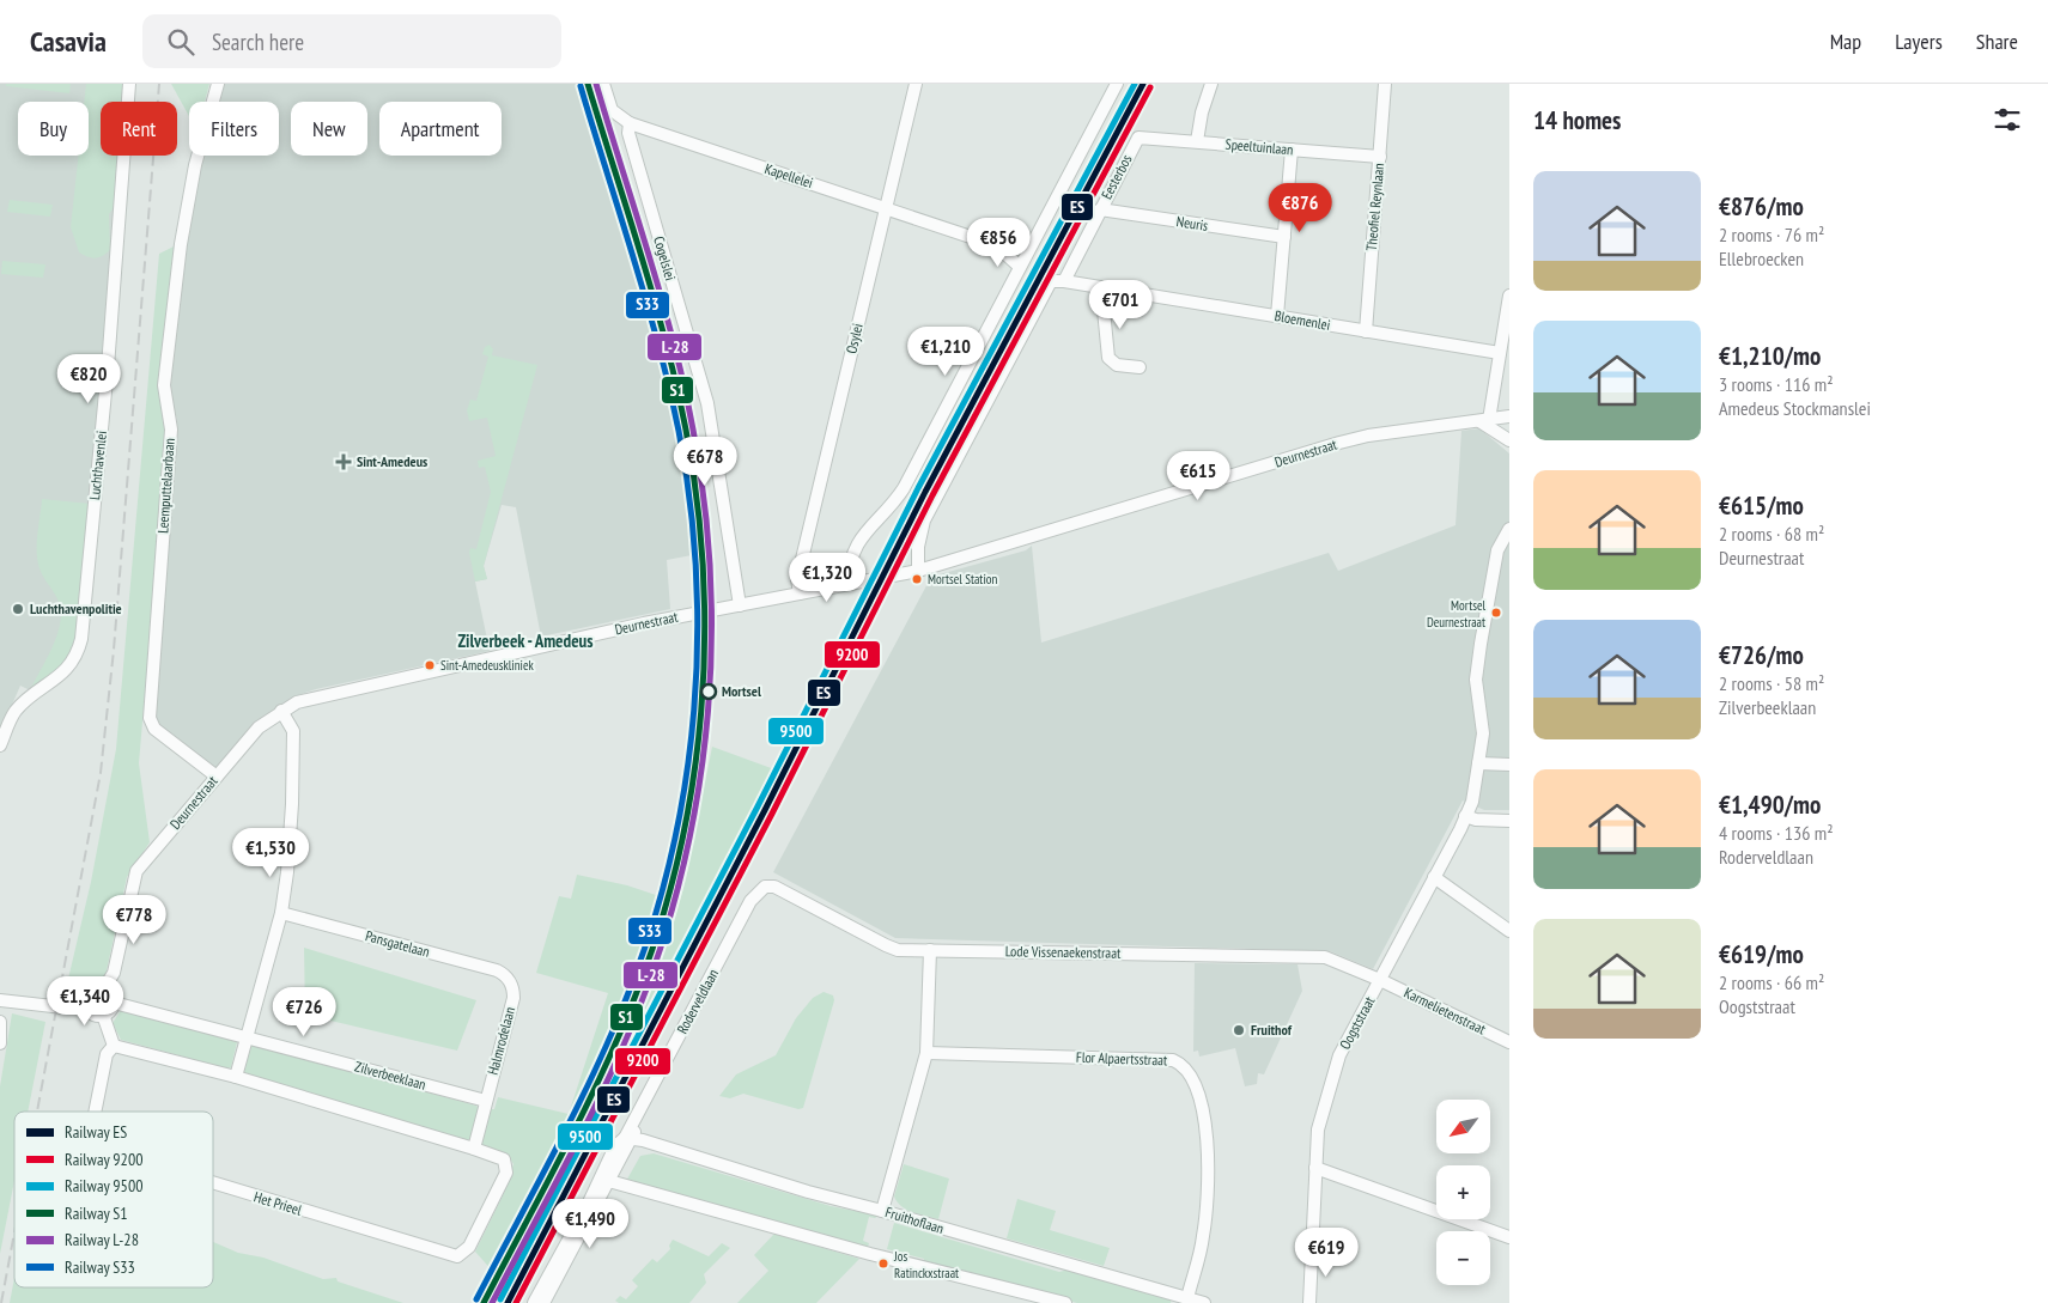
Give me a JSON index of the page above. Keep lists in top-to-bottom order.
{
  "streets": {
    "street": [
      "Speeltuinlaan",
      "Kapellelei",
      "Eesterbos",
      "Theofiel Reynlaan",
      "Neuris",
      "Cogelslei",
      "Bloemenlei",
      "Osylei",
      "Deurnestraat",
      "Luchthavenlei",
      "Leemputtelaarbaan",
      "Pansgatelaan",
      "Lode Vissenaekenstraat",
      "Roderveldlaan",
      "Karmelietenstraat",
      "Oogststraat",
      "Halmrodelaan",
      "Flor Alpaertsstraat",
      "Zilverbeeklaan",
      "Het Prieel",
      "Fruithoflaan"
    ]
  },
  "crossings": [
    ["Speeltuinlaan", "Eesterbos"],
    ["Speeltuinlaan", "Theofiel Reynlaan"],
    ["Kapellelei", "Cogelslei"],
    ["Kapellelei", "Osylei"],
    ["Eesterbos", "Neuris"],
    ["Eesterbos", "Bloemenlei"],
    ["Theofiel Reynlaan", "Bloemenlei"],
    ["Cogelslei", "Deurnestraat"],
    ["Osylei", "Deurnestraat"],
    ["Deurnestraat", "Leemputtelaarbaan"],
    ["Deurnestraat", "Zilverbeeklaan"],
    ["Pansgatelaan", "Halmrodelaan"],
    ["Lode Vissenaekenstraat", "Roderveldlaan"],
    ["Lode Vissenaekenstraat", "Karmelietenstraat"],
    ["Lode Vissenaekenstraat", "Oogststraat"],
    ["Roderveldlaan", "Fruithoflaan"],
    ["Karmelietenstraat", "Oogststraat"],
    ["Halmrodelaan", "Zilverbeeklaan"],
    ["Flor Alpaertsstraat", "Fruithoflaan"]
  ],
  "districts": ["Zilverbeek - Amedeus"],
  "places": {
    "health": ["Sint-Amedeus"],
    "other": [
      "Mortsel Station",
      "Luchthavenpolitie",
      "Mortsel Deurnestraat",
      "Sint-Amedeuskliniek",
      "Mortsel",
      "Fruithof",
      "Jos Ratinckxstraat"
    ]
  },
  "lines": [
    "rail line ES",
    "rail line 9500",
    "rail line S1",
    "rail line L-28",
    "rail line S33",
    "rail line 9200"
  ],
  "legend": [
    "Railway ES",
    "Railway 9200",
    "Railway 9500",
    "Railway S1",
    "Railway L-28",
    "Railway S33"
  ],
  "north": "bottom left",
  "page": {
    "header": "Casavia",
    "search": "Search here",
    "nav": ["Map", "Layers", "Share"],
    "heading": "14 homes",
    "chip": [
      "Buy",
      "Rent",
      "Filters",
      "New",
      "Apartment"
    ],
    "list": [
      {
        "name": "€876/mo",
        "note": "2 rooms · 76 m² · Ellebroecken"
      },
      {
        "name": "€1,210/mo",
        "note": "3 rooms · 116 m² · Amedeus Stockmanslei"
      },
      {
        "name": "€615/mo",
        "note": "2 rooms · 68 m² · Deurnestraat"
      },
      {
        "name": "€726/mo",
        "note": "2 rooms · 58 m² · Zilverbeeklaan"
      },
      {
        "name": "€1,490/mo",
        "note": "4 rooms · 136 m² · Roderveldlaan"
      },
      {
        "name": "€619/mo",
        "note": "2 rooms · 66 m² · Oogststraat"
      }
    ],
    "price": [
      "€876",
      "€856",
      "€701",
      "€1,210",
      "€820",
      "€678",
      "€615",
      "€1,320",
      "€1,530",
      "€778",
      "€1,340",
      "€726",
      "€1,490",
      "€619"
    ],
    "map_buttons": ["+", "−"]
  }
}
